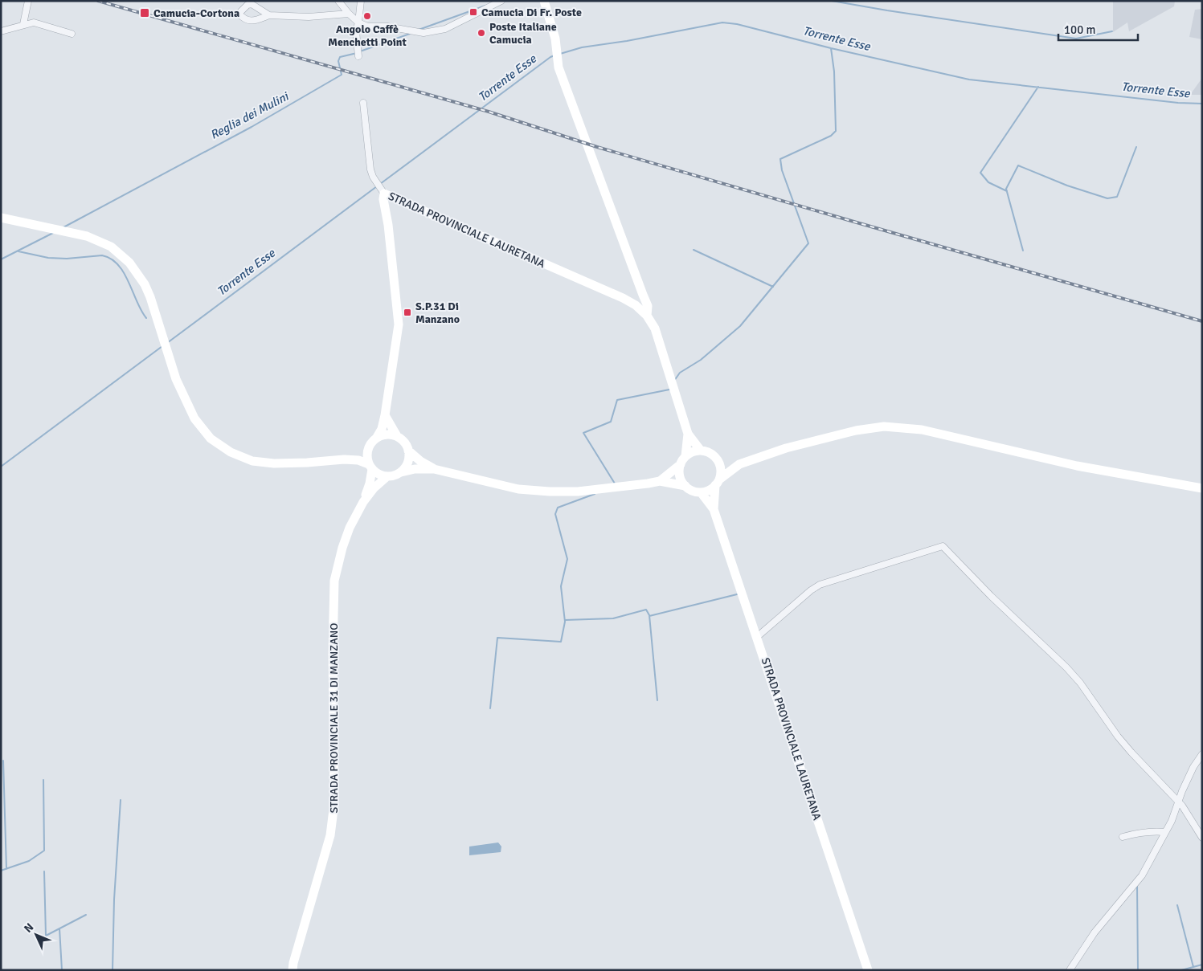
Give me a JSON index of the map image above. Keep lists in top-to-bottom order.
{
  "streets": {
    "main road": ["STRADA PROVINCIALE LAURETANA", "STRADA PROVINCIALE 31 DI MANZANO"]
  },
  "water": ["Torrente Esse", "Reglia dei Mulini"],
  "places": {
    "transit": ["Camucia Di Fr. Poste", "Camucia-Cortona", "S.P.31 Di Manzano"],
    "other": ["Angolo Caffè Menchetti Point", "Poste Italiane Camucia"]
  },
  "scale_bar": "100 m",
  "north": "top left"
}
